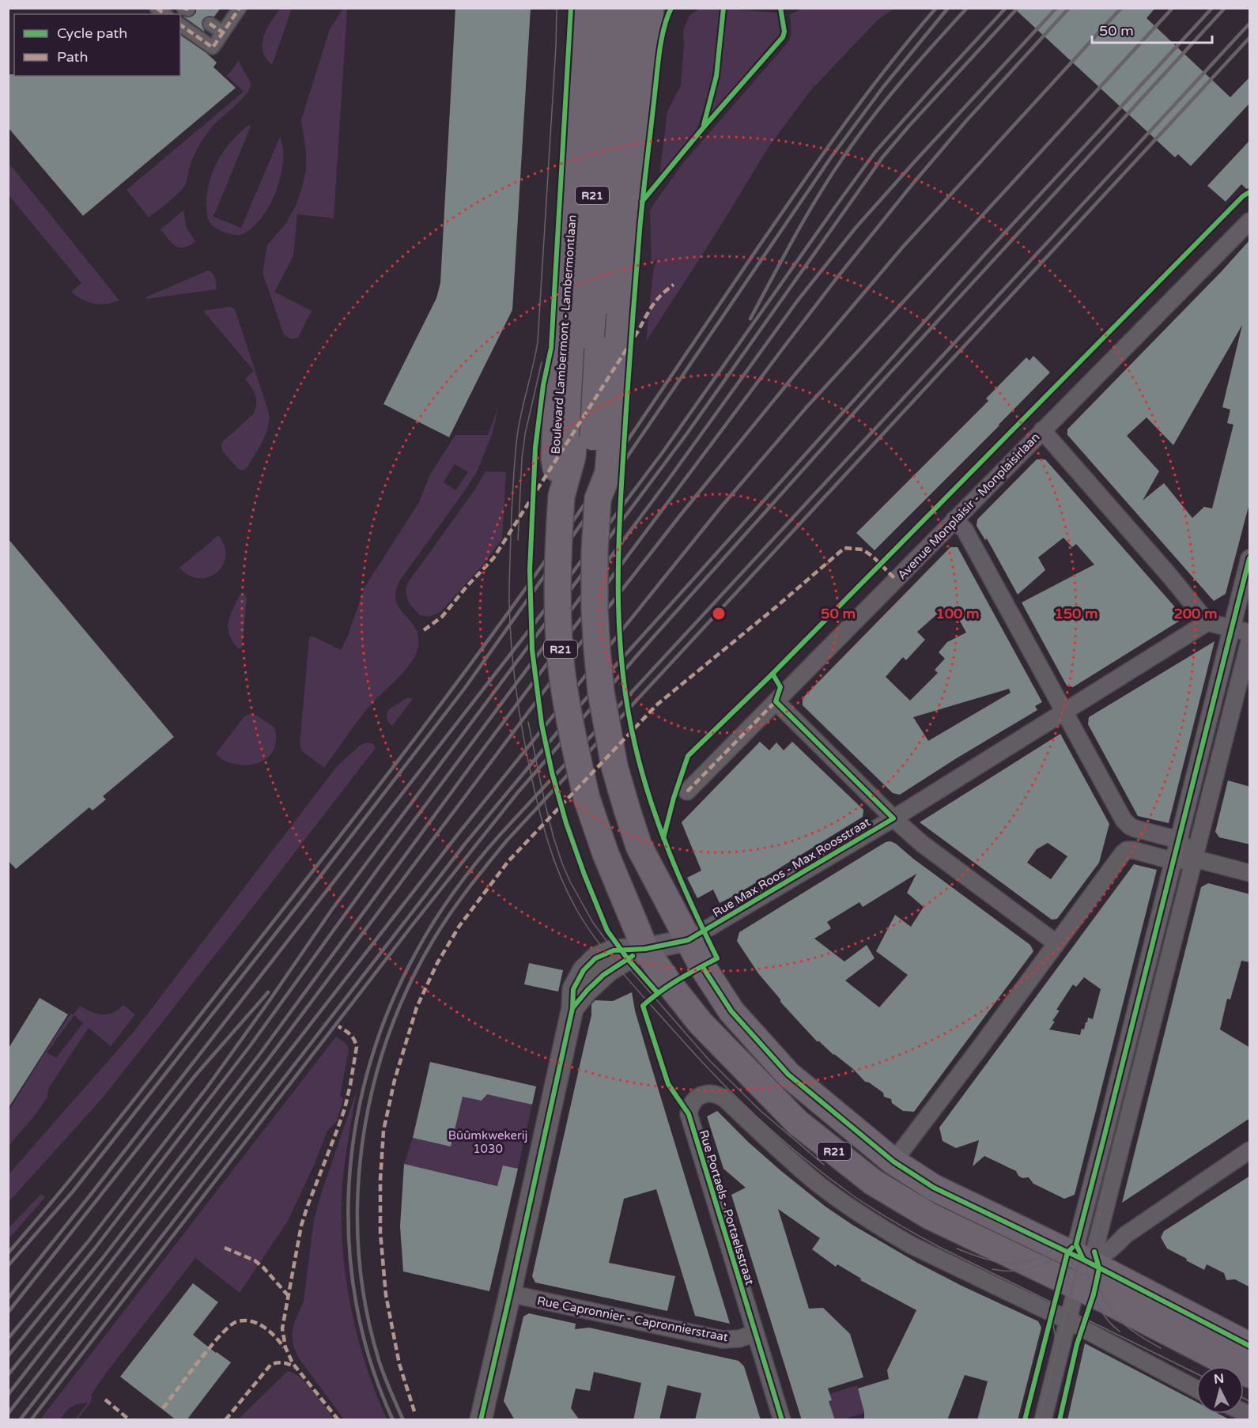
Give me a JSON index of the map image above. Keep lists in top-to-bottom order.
{
  "streets": {
    "main road": ["R21", "Boulevard Lambermont - Lambermontlaan"],
    "street": [
      "Avenue Monplaisir - Monplaisirlaan",
      "Rue Max Roos - Max Roosstraat",
      "Rue Portaels - Portaelsstraat",
      "Rue Capronnier - Capronnierstraat"
    ]
  },
  "crossings": [
    ["R21", "Boulevard Lambermont - Lambermontlaan"],
    ["R21", "Rue Max Roos - Max Roosstraat"],
    ["Boulevard Lambermont - Lambermontlaan", "Rue Max Roos - Max Roosstraat"],
    ["Rue Max Roos - Max Roosstraat", "Rue Capronnier - Capronnierstraat"],
    ["Rue Portaels - Portaelsstraat", "Rue Capronnier - Capronnierstraat"]
  ],
  "parks": ["Bûûmkwekerij 1030"],
  "legend": ["Cycle path", "Path"],
  "scale_bar": "50 m",
  "north": "top",
  "rings": [
    "50 m",
    "100 m",
    "150 m",
    "200 m"
  ]
}
